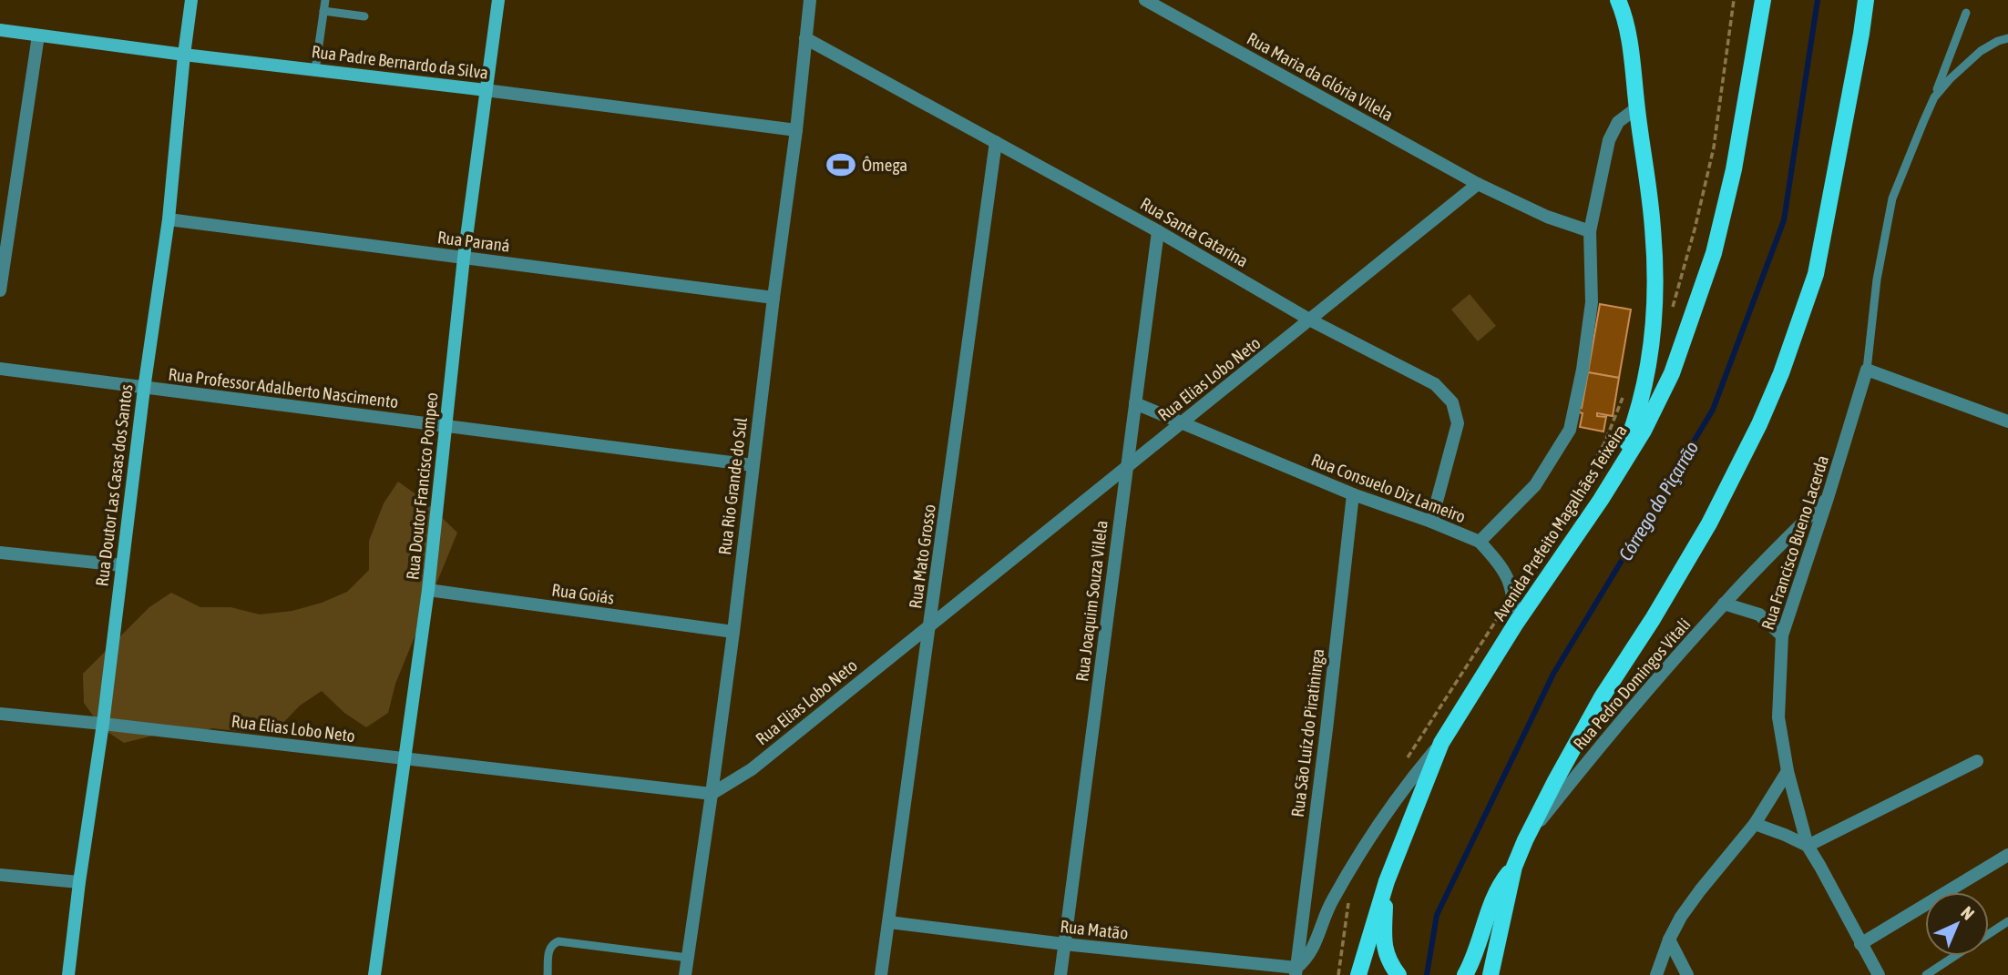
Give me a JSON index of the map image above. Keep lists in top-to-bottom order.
{
  "streets": {
    "main road": ["Avenida Prefeito Magalhães Teixeira"],
    "street": [
      "Rua Padre Bernardo da Silva",
      "Rua Maria da Glória Vilela",
      "Rua Santa Catarina",
      "Rua Paraná",
      "Rua Elias Lobo Neto",
      "Rua Professor Adalberto Nascimento",
      "Rua Doutor Las Casas dos Santos",
      "Rua Doutor Francisco Pompeo",
      "Rua Rio Grande do Sul",
      "Rua Consuelo Diz Lameiro",
      "Rua Francisco Bueno Lacerda",
      "Rua Mato Grosso",
      "Rua Goiás",
      "Rua Joaquim Souza Vilela",
      "Rua Pedro Domingos Vitali",
      "Rua São Luíz do Piratininga",
      "Rua Matão"
    ]
  },
  "crossings": [
    ["Rua Padre Bernardo da Silva", "Rua Doutor Las Casas dos Santos"],
    ["Rua Padre Bernardo da Silva", "Rua Doutor Francisco Pompeo"],
    ["Rua Padre Bernardo da Silva", "Rua Rio Grande do Sul"],
    ["Rua Maria da Glória Vilela", "Rua Elias Lobo Neto"],
    ["Rua Santa Catarina", "Rua Elias Lobo Neto"],
    ["Rua Santa Catarina", "Rua Rio Grande do Sul"],
    ["Rua Santa Catarina", "Rua Consuelo Diz Lameiro"],
    ["Rua Santa Catarina", "Rua Mato Grosso"],
    ["Rua Santa Catarina", "Rua Joaquim Souza Vilela"],
    ["Rua Paraná", "Rua Doutor Las Casas dos Santos"],
    ["Rua Paraná", "Rua Doutor Francisco Pompeo"],
    ["Rua Paraná", "Rua Rio Grande do Sul"],
    ["Rua Elias Lobo Neto", "Rua Doutor Las Casas dos Santos"],
    ["Rua Elias Lobo Neto", "Rua Doutor Francisco Pompeo"],
    ["Rua Elias Lobo Neto", "Rua Rio Grande do Sul"],
    ["Rua Elias Lobo Neto", "Rua Consuelo Diz Lameiro"],
    ["Rua Elias Lobo Neto", "Rua Mato Grosso"],
    ["Rua Elias Lobo Neto", "Rua Joaquim Souza Vilela"],
    ["Rua Professor Adalberto Nascimento", "Rua Doutor Las Casas dos Santos"],
    ["Rua Professor Adalberto Nascimento", "Rua Doutor Francisco Pompeo"],
    ["Rua Professor Adalberto Nascimento", "Rua Rio Grande do Sul"],
    ["Rua Doutor Francisco Pompeo", "Rua Goiás"],
    ["Rua Rio Grande do Sul", "Rua Goiás"],
    ["Rua Consuelo Diz Lameiro", "Rua Joaquim Souza Vilela"],
    ["Rua Consuelo Diz Lameiro", "Rua São Luíz do Piratininga"],
    ["Rua Francisco Bueno Lacerda", "Rua Pedro Domingos Vitali"],
    ["Rua Mato Grosso", "Rua Matão"],
    ["Rua Joaquim Souza Vilela", "Rua Matão"],
    ["Rua São Luíz do Piratininga", "Rua Matão"]
  ],
  "water": ["Córrego do Piçarrão"],
  "places": {
    "sports": ["Ômega"]
  },
  "north": "top right"
}
